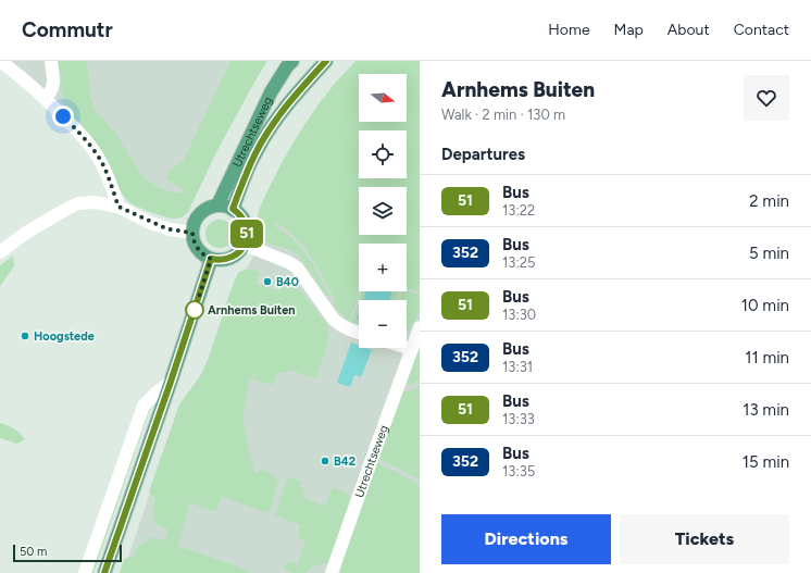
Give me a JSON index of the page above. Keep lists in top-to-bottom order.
{
  "streets": {
    "main road": ["Utrechtseweg"]
  },
  "places": [
    "B40",
    "Arnhems Buiten",
    "Hoogstede",
    "B42"
  ],
  "lines": ["bus line 51"],
  "scale_bar": "50 m",
  "north": "right",
  "page": {
    "header": "Commutr",
    "nav": [
      "Home",
      "Map",
      "About",
      "Contact"
    ],
    "on_map": "51",
    "heading": [
      ["Arnhems Buiten", "Walk · 2 min · 130 m"],
      "Departures"
    ],
    "map_buttons": ["+", "−"],
    "list": [
      {
        "mark": "51",
        "name": "Bus",
        "note": "13:22",
        "value": "2 min"
      },
      {
        "mark": "352",
        "name": "Bus",
        "note": "13:25",
        "value": "5 min"
      },
      {
        "mark": "51",
        "name": "Bus",
        "note": "13:30",
        "value": "10 min"
      },
      {
        "mark": "352",
        "name": "Bus",
        "note": "13:31",
        "value": "11 min"
      },
      {
        "mark": "51",
        "name": "Bus",
        "note": "13:33",
        "value": "13 min"
      },
      {
        "mark": "352",
        "name": "Bus",
        "note": "13:35",
        "value": "15 min"
      }
    ],
    "buttons": ["Directions", "Tickets"],
    "scale": "50 m"
  }
}
